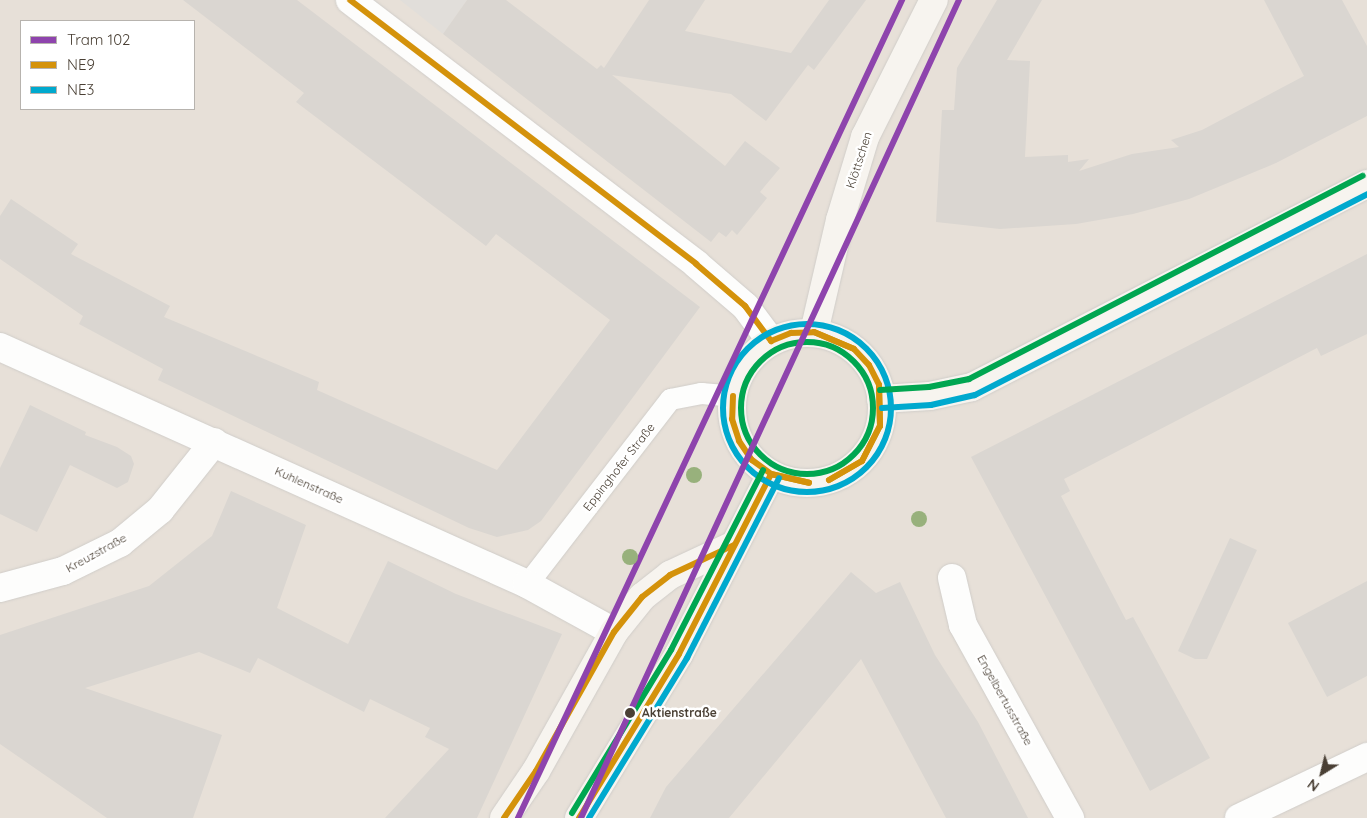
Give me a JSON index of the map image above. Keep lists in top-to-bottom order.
{
  "streets": {
    "main road": ["Klöttschen"],
    "street": ["Kuhlenstraße", "Kreuzstraße", "Engelbertusstraße"],
    "lane": ["Eppinghofer Straße"]
  },
  "crossings": [
    ["Klöttschen", "Eppinghofer Straße"],
    ["Eppinghofer Straße", "Kuhlenstraße"],
    ["Kuhlenstraße", "Kreuzstraße"]
  ],
  "places": ["Aktienstraße"],
  "lines": ["tram line 102", "transit line NE9", "transit line NE3"],
  "legend": ["Tram 102", "NE9", "NE3"],
  "north": "bottom left"
}
